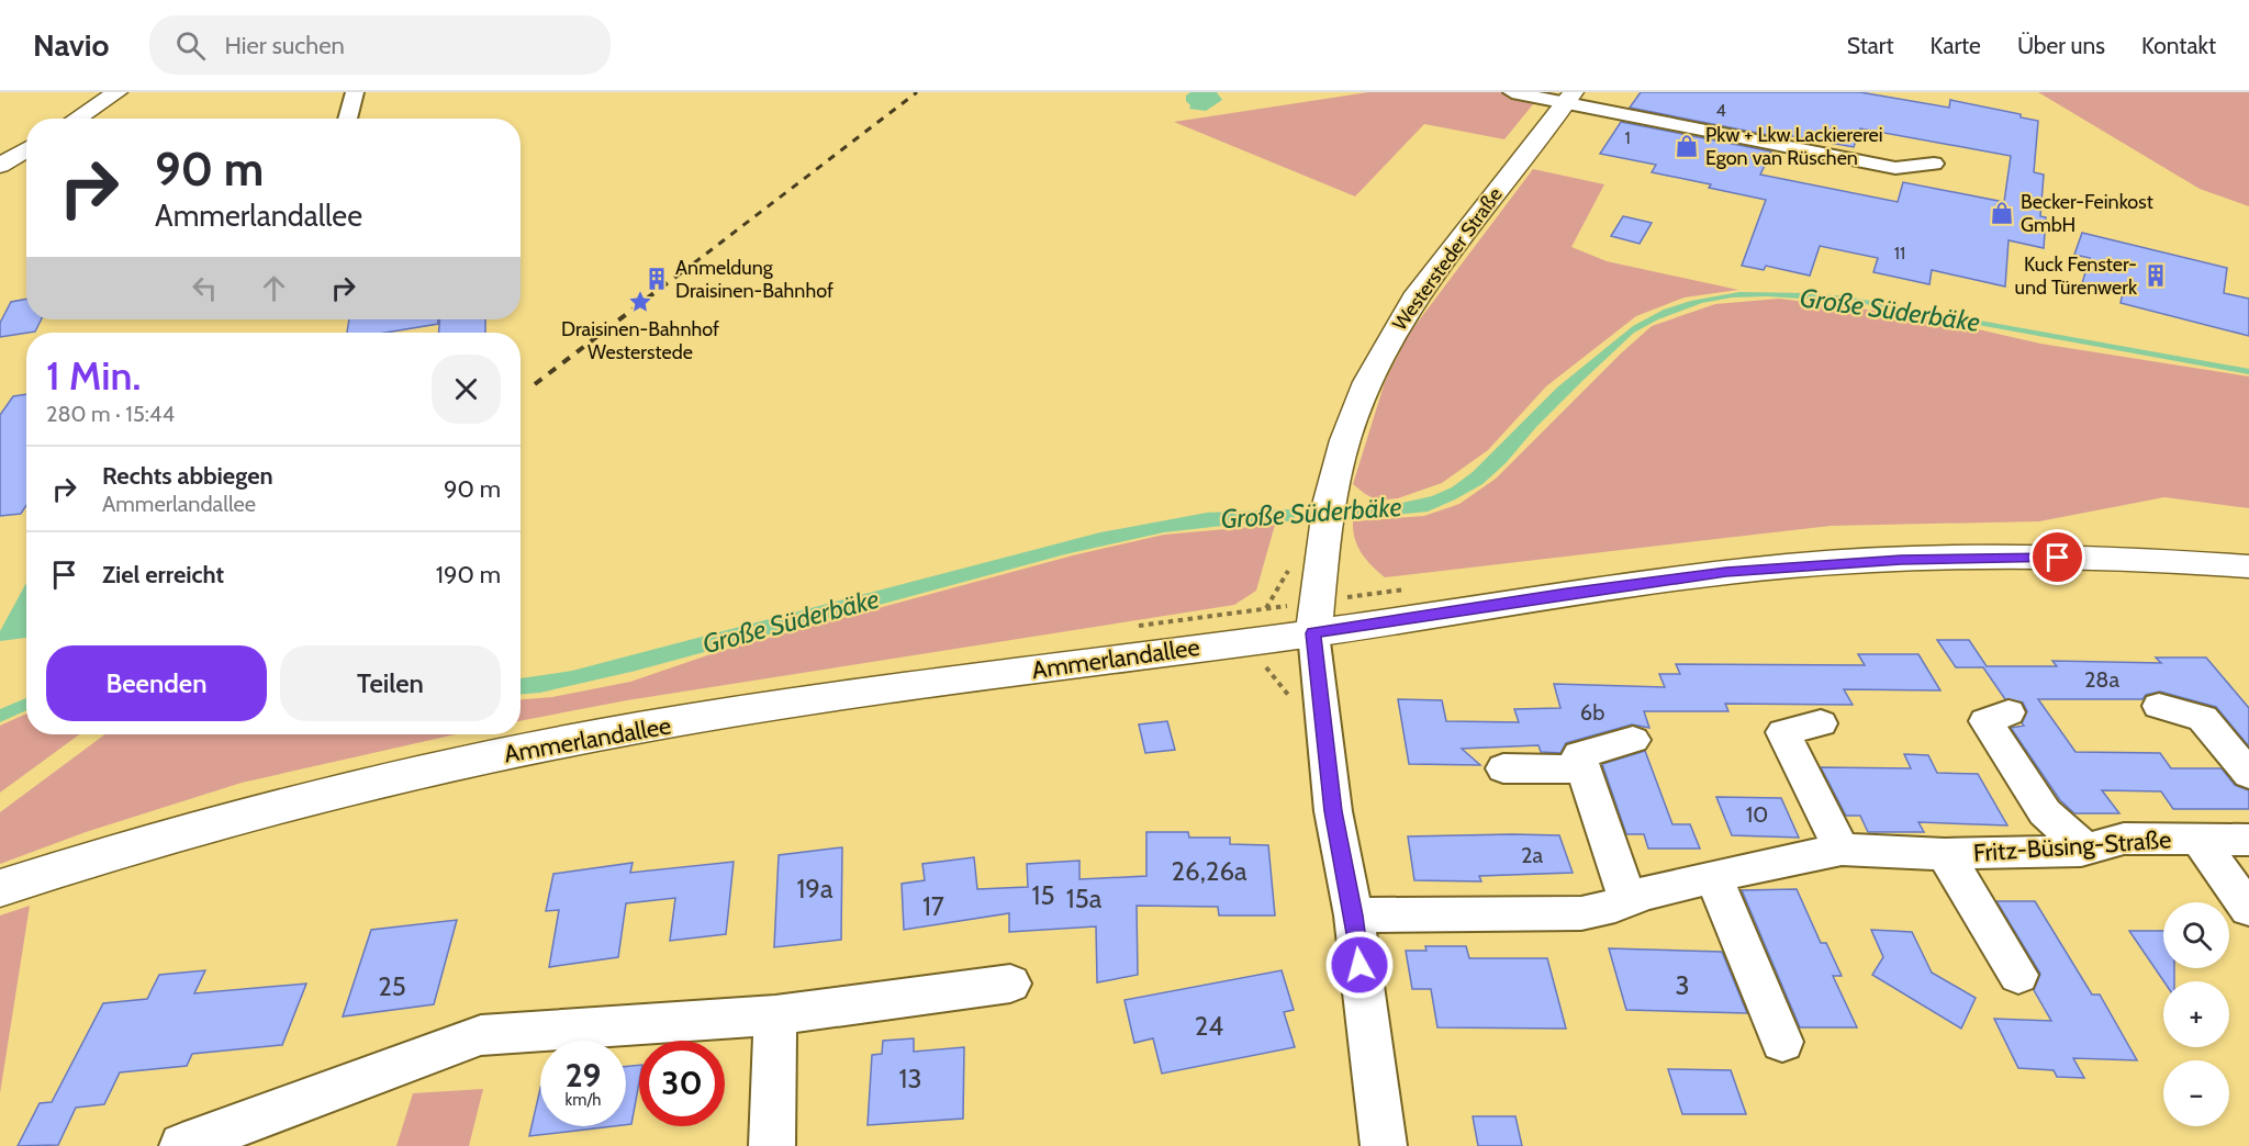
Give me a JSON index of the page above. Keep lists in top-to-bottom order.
{
  "streets": {
    "main road": ["Westersteder Straße", "Ammerlandallee"],
    "street": ["Fritz-Büsing-Straße"]
  },
  "crossings": [
    ["Westersteder Straße", "Ammerlandallee"]
  ],
  "water": ["Große Süderbäke"],
  "places": {
    "shop": ["Pkw + Lkw Lackiererei Egon van Rüschen", "Becker-Feinkost GmbH"],
    "building": ["Kuck Fenster- und Türenwerk", "Anmeldung Draisinen-Bahnhof"],
    "place": ["Draisinen-Bahnhof Westerstede"]
  },
  "house_numbers": [
    "4",
    "1",
    "11",
    "28a",
    "6b",
    "10",
    "2a",
    "26,26a",
    "19a",
    "15",
    "15a",
    "17",
    "3",
    "25",
    "24",
    "13"
  ],
  "page": {
    "header": "Navio",
    "search": "Hier suchen",
    "nav": [
      "Start",
      "Karte",
      "Über uns",
      "Kontakt"
    ],
    "turn": ["90 m", "Ammerlandallee"],
    "heading": ["1 Min.", "280 m · 15:44"],
    "list": [
      {
        "name": "Rechts abbiegen",
        "note": "Ammerlandallee",
        "value": "90 m"
      },
      {
        "name": "Ziel erreicht",
        "value": "190 m"
      }
    ],
    "buttons": ["Beenden", "Teilen"],
    "map_buttons": ["+", "−"],
    "speed": "29 km/h",
    "limit": "30"
  }
}
